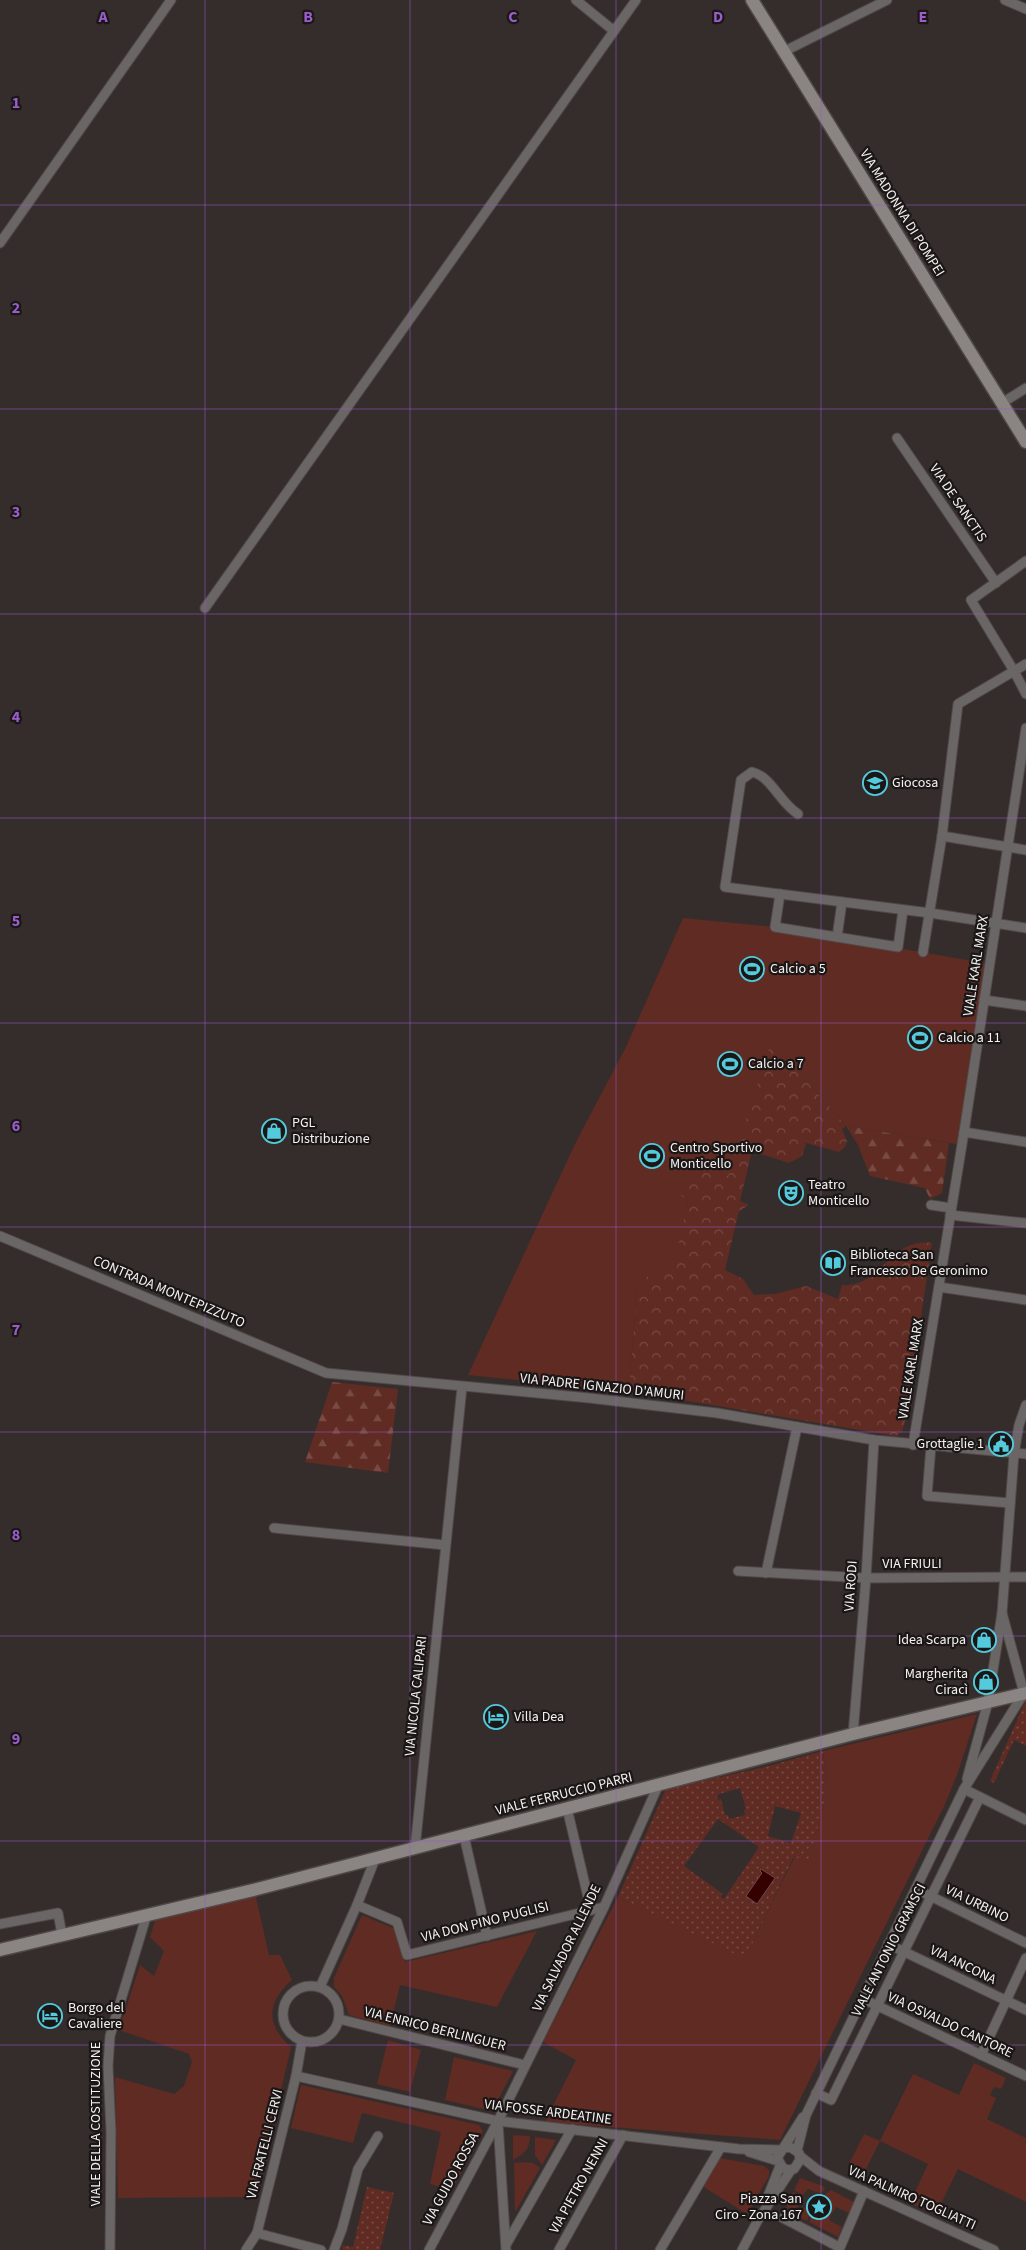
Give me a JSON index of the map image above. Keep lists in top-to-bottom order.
{
  "streets": {
    "street": [
      "VIA MADONNA DI POMPEI",
      "VIA DE SANCTIS",
      "VIALE KARL MARX",
      "CONTRADA MONTEPIZZUTO",
      "VIA PADRE IGNAZIO D'AMURI",
      "VIA FRIULI",
      "VIA RODI",
      "VIA NICOLA CALIPARI",
      "VIALE FERRUCCIO PARRI",
      "VIA URBINO",
      "VIA DON PINO PUGLISI",
      "VIA SALVADOR ALLENDE",
      "VIALE ANTONIO GRAMSCI",
      "VIA ANCONA",
      "VIA OSVALDO CANTORE",
      "VIA ENRICO BERLINGUER",
      "VIA FOSSE ARDEATINE",
      "VIALE DELLA COSTITUZIONE",
      "VIA FRATELLI CERVI",
      "VIA GUIDO ROSSA",
      "VIA PIETRO NENNI",
      "VIA PALMIRO TOGLIATTI"
    ]
  },
  "crossings": [
    ["VIALE KARL MARX", "VIA PADRE IGNAZIO D'AMURI"],
    ["CONTRADA MONTEPIZZUTO", "VIA PADRE IGNAZIO D'AMURI"],
    ["VIA PADRE IGNAZIO D'AMURI", "VIA RODI"],
    ["VIA PADRE IGNAZIO D'AMURI", "VIA NICOLA CALIPARI"],
    ["VIA PADRE IGNAZIO D'AMURI", "VIALE ANTONIO GRAMSCI"],
    ["VIA FRIULI", "VIA RODI"],
    ["VIA FRIULI", "VIALE ANTONIO GRAMSCI"],
    ["VIA RODI", "VIALE FERRUCCIO PARRI"],
    ["VIA NICOLA CALIPARI", "VIALE FERRUCCIO PARRI"],
    ["VIALE FERRUCCIO PARRI", "VIA SALVADOR ALLENDE"],
    ["VIALE FERRUCCIO PARRI", "VIALE ANTONIO GRAMSCI"],
    ["VIALE FERRUCCIO PARRI", "VIALE DELLA COSTITUZIONE"],
    ["VIA URBINO", "VIALE ANTONIO GRAMSCI"],
    ["VIA DON PINO PUGLISI", "VIA SALVADOR ALLENDE"],
    ["VIA SALVADOR ALLENDE", "VIA ENRICO BERLINGUER"],
    ["VIA SALVADOR ALLENDE", "VIA FOSSE ARDEATINE"],
    ["VIA SALVADOR ALLENDE", "VIA GUIDO ROSSA"],
    ["VIALE ANTONIO GRAMSCI", "VIA ANCONA"],
    ["VIALE ANTONIO GRAMSCI", "VIA OSVALDO CANTORE"],
    ["VIALE ANTONIO GRAMSCI", "VIA PALMIRO TOGLIATTI"],
    ["VIA ENRICO BERLINGUER", "VIA FRATELLI CERVI"],
    ["VIA FOSSE ARDEATINE", "VIA FRATELLI CERVI"],
    ["VIA FOSSE ARDEATINE", "VIA GUIDO ROSSA"],
    ["VIA FOSSE ARDEATINE", "VIA PIETRO NENNI"]
  ],
  "places": {
    "school or university": ["Giocosa"],
    "sports": [
      "Calcio a 5",
      "Calcio a 11",
      "Calcio a 7",
      "Centro Sportivo Monticello"
    ],
    "shop": ["PGL Distribuzione", "Idea Scarpa", "Margherita Ciracì"],
    "theatre": ["Teatro Monticello"],
    "library": ["Biblioteca San Francesco De Geronimo"],
    "public building": ["Grottaglie 1"],
    "hotel": ["Villa Dea", "Borgo del Cavaliere"],
    "place": ["Piazza San Ciro - Zona 167"]
  },
  "grid": {
    "columns": [
      "A",
      "B",
      "C",
      "D",
      "E"
    ],
    "rows": [
      "1",
      "2",
      "3",
      "4",
      "5",
      "6",
      "7",
      "8",
      "9"
    ]
  }
}
